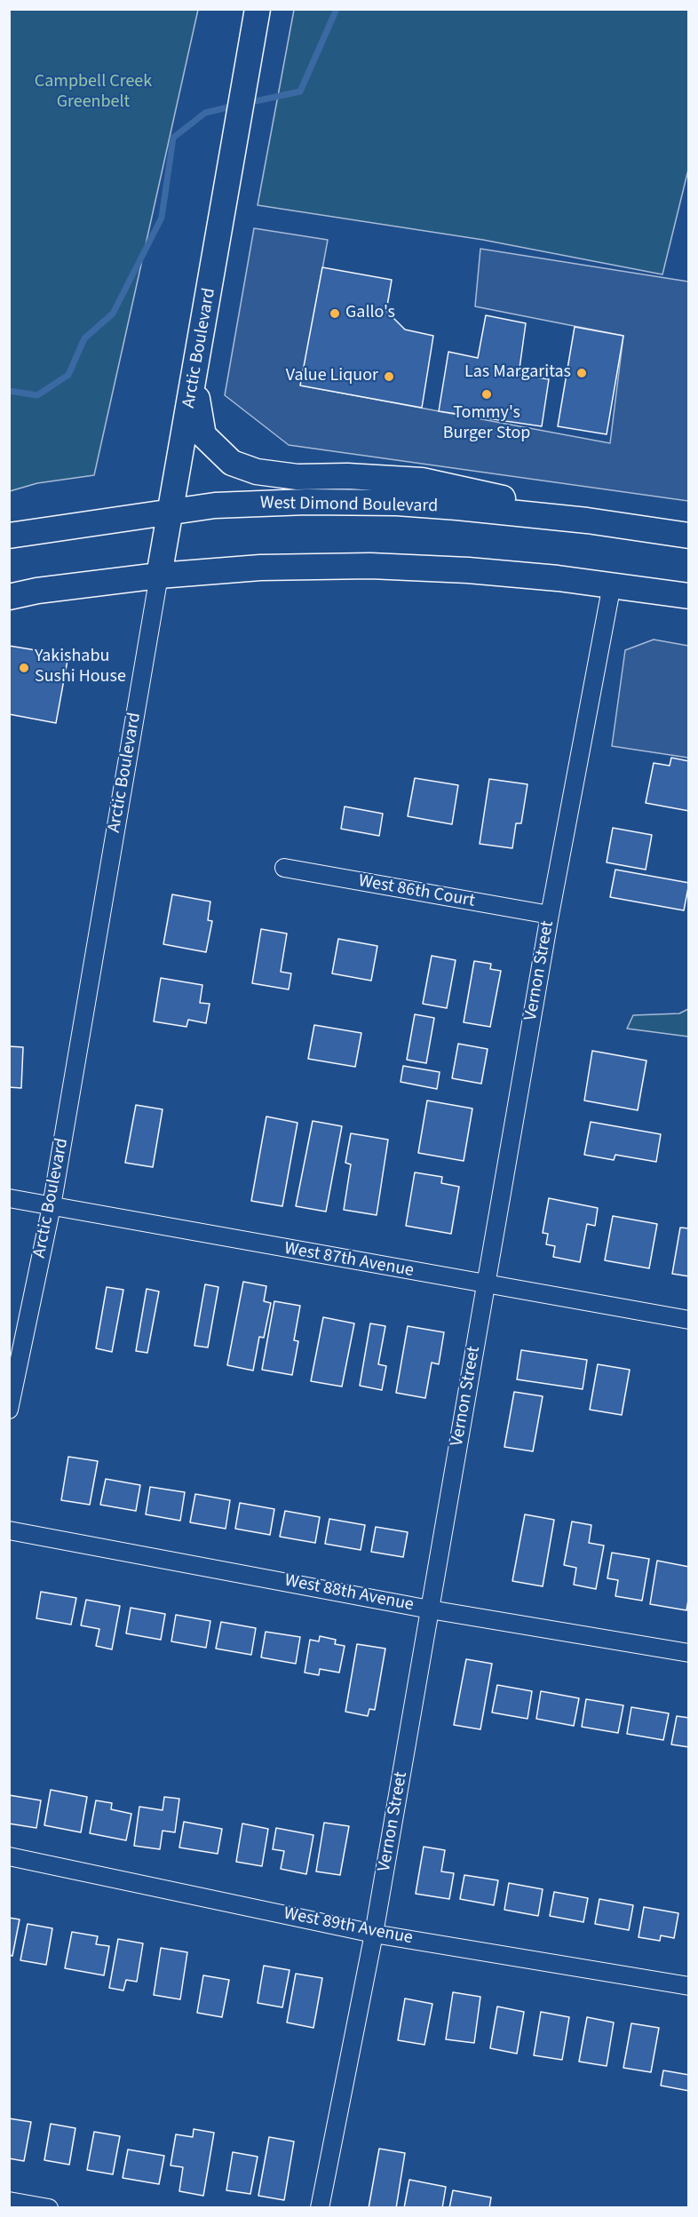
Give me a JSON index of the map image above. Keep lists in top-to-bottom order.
{
  "streets": {
    "main road": ["Arctic Boulevard", "West Dimond Boulevard"],
    "street": [
      "West 86th Court",
      "Vernon Street",
      "West 87th Avenue",
      "West 88th Avenue",
      "West 89th Avenue"
    ]
  },
  "crossings": [
    ["Arctic Boulevard", "West Dimond Boulevard"],
    ["Arctic Boulevard", "West 87th Avenue"],
    ["West 86th Court", "Vernon Street"],
    ["Vernon Street", "West 87th Avenue"],
    ["Vernon Street", "West 88th Avenue"],
    ["Vernon Street", "West 89th Avenue"]
  ],
  "parks": ["Campbell Creek Greenbelt"],
  "places": [
    "Gallo's",
    "Las Margaritas",
    "Value Liquor",
    "Tommy's Burger Stop",
    "Yakishabu Sushi House"
  ]
}
